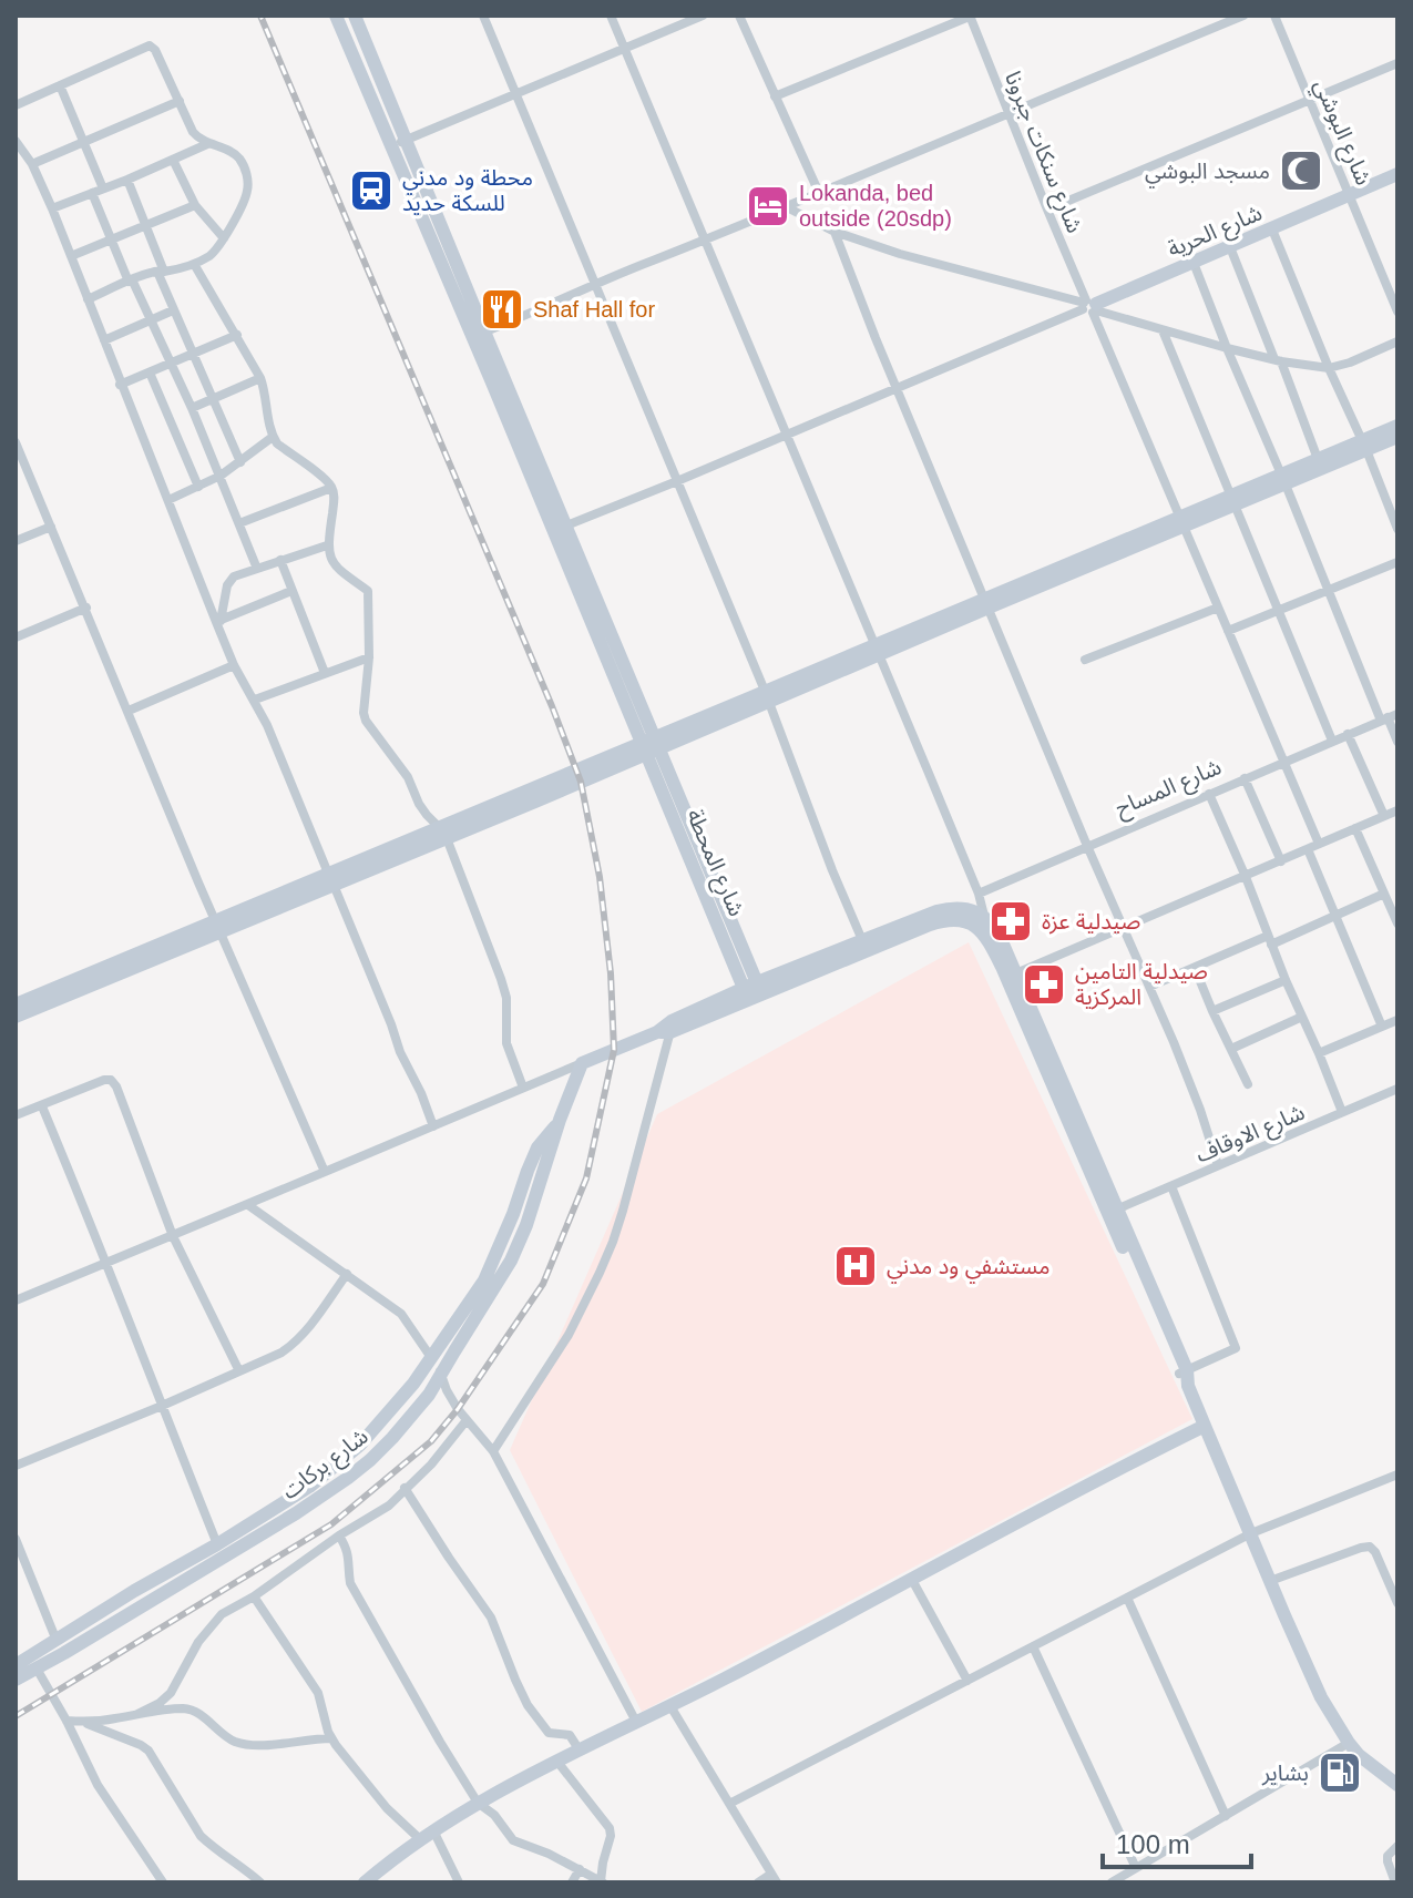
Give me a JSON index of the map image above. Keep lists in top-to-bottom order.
{
  "streets": {
    "main road": ["شارع الحرية", "شارع المحطة", "شارع بركات"],
    "street": [
      "شارع البوشي",
      "شارع سنكات جبرونا",
      "شارع المساح",
      "شارع الاوقاف"
    ]
  },
  "crossings": [
    ["شارع البوشي", "شارع الحرية"],
    ["شارع سنكات جبرونا", "شارع الحرية"],
    ["شارع سنكات جبرونا", "شارع المساح"]
  ],
  "places": {
    "mosque": ["مسجد البوشي"],
    "station": ["محطة ود مدني للسكة حديد"],
    "hotel": ["Lokanda, bed outside (20sdp)"],
    "restaurant": ["Shaf Hall for"],
    "pharmacy": ["صيدلية عزة", "صيدلية التامين المركزية"],
    "hospital": ["مستشفي ود مدني"],
    "fuel station": ["بشاير"]
  },
  "scale_bar": "100 m"
}
